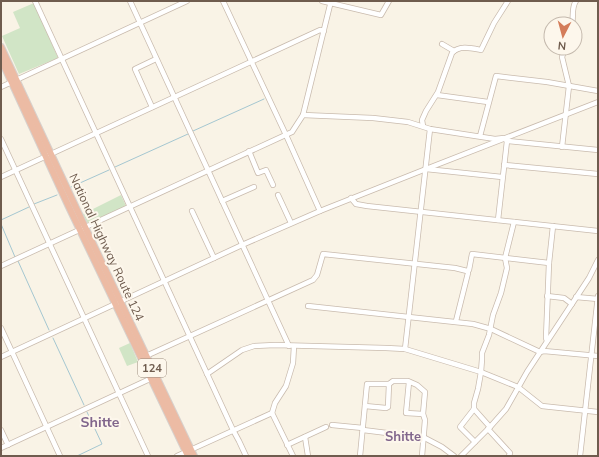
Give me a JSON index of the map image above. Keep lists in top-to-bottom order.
{
  "streets": {
    "highway": ["National Highway Route 124", "124"]
  },
  "districts": ["Shitte", "Shitte"],
  "north": "bottom"
}
